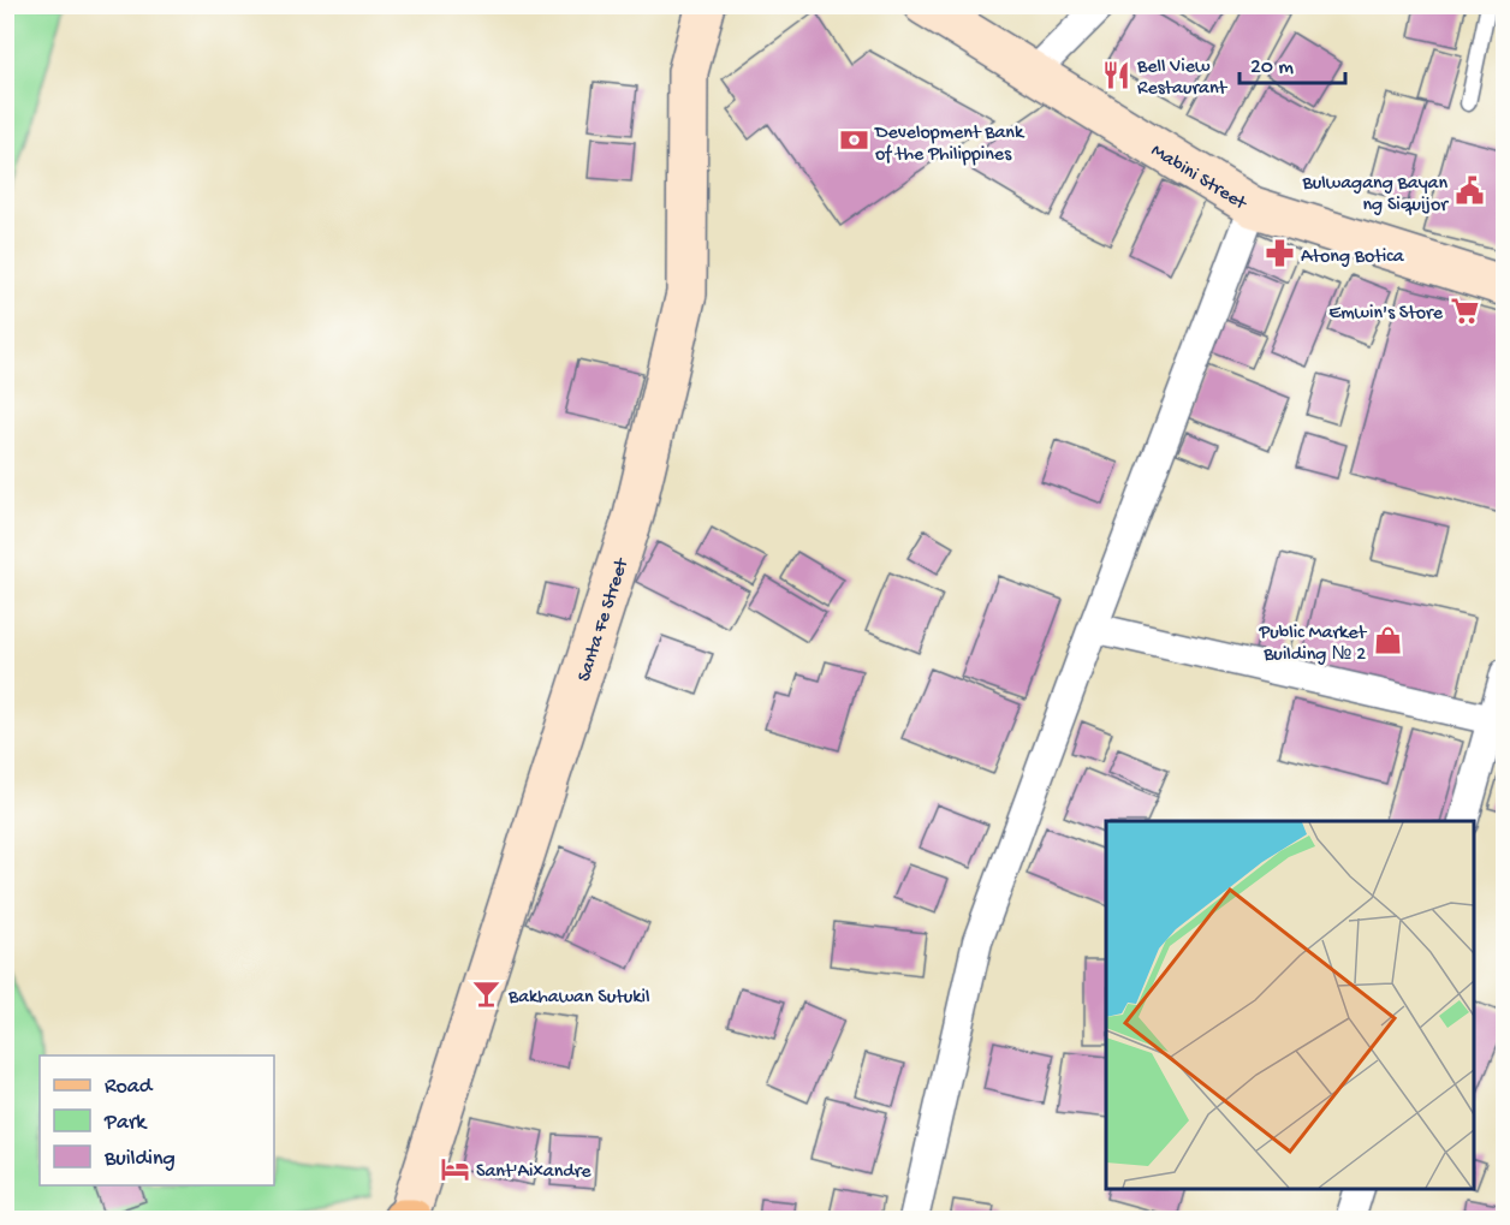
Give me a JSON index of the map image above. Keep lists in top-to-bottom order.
{
  "streets": {
    "street": ["Mabini Street", "Santa Fe Street"]
  },
  "places": {
    "restaurant": ["Bell View Restaurant"],
    "bank": ["Development Bank of the Philippines"],
    "public building": ["Bulwagang Bayan ng Siquijor"],
    "pharmacy": ["Atong Botica"],
    "supermarket": ["Emwin's Store"],
    "shop": ["Public Market Building № 2"],
    "bar": ["Bakhawan Sutukil"],
    "hotel": ["Sant'Aixandre"]
  },
  "legend": ["Road", "Park", "Building"],
  "scale_bar": "20 m"
}
